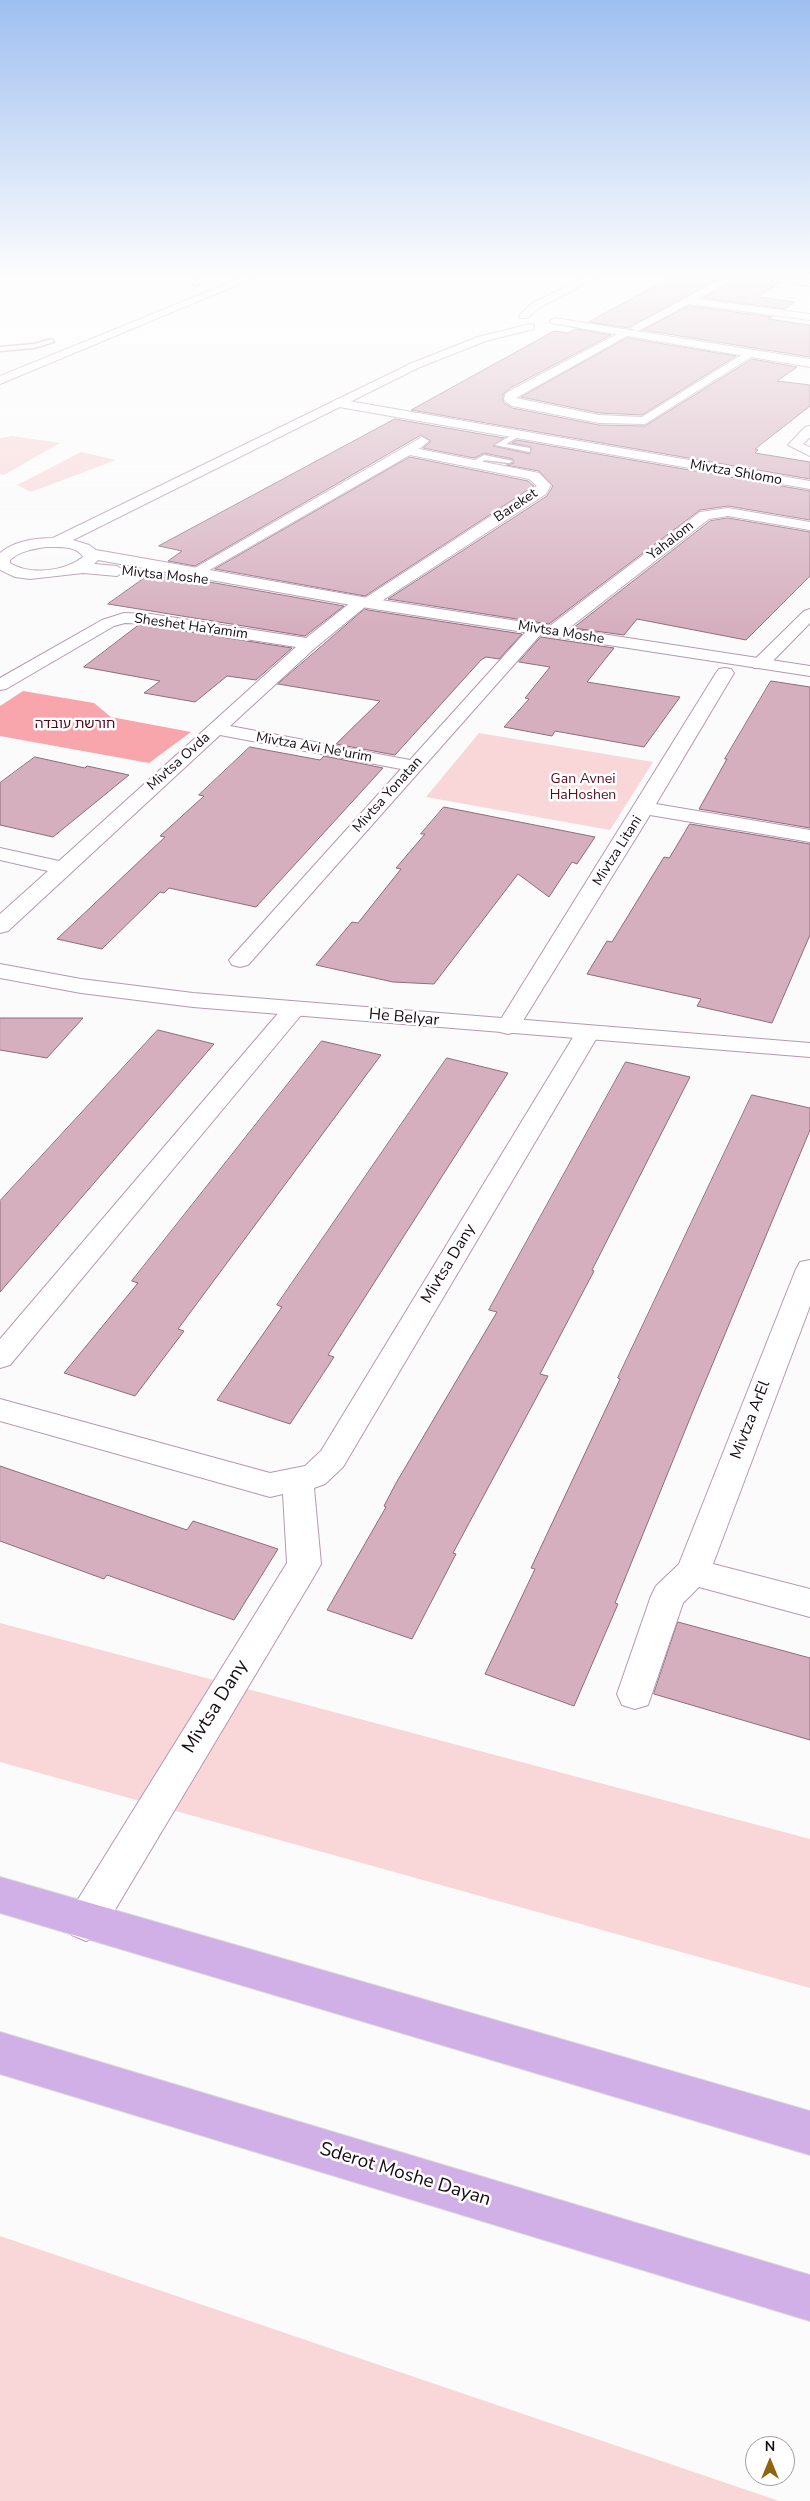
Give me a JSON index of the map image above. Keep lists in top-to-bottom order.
{
  "streets": {
    "main road": ["Sderot Moshe Dayan"],
    "street": [
      "Mivtza Shlomo",
      "Bareket",
      "Yahalom",
      "Mivtsa Moshe",
      "Sheshet HaYamim",
      "Mivtza Avi Ne'urim",
      "Mivtsa Ovda",
      "Mivtsa Yonatan",
      "Mivtza Litani",
      "He BeIyar",
      "Mivtsa Dany",
      "Mivtza ArEl"
    ]
  },
  "crossings": [
    ["Bareket", "Mivtsa Moshe"],
    ["Bareket", "Mivtsa Ovda"],
    ["Yahalom", "Mivtsa Moshe"],
    ["Yahalom", "Mivtsa Yonatan"],
    ["Mivtsa Moshe", "Mivtsa Ovda"],
    ["Mivtsa Moshe", "Mivtsa Yonatan"],
    ["Sheshet HaYamim", "Mivtsa Ovda"],
    ["Mivtza Avi Ne'urim", "Mivtsa Ovda"],
    ["Mivtza Avi Ne'urim", "Mivtsa Yonatan"],
    ["Mivtza Litani", "He BeIyar"],
    ["He BeIyar", "Mivtsa Dany"]
  ],
  "parks": ["חורשת עובדה", "Gan Avnei HaHoshen"],
  "north": "top"
}
